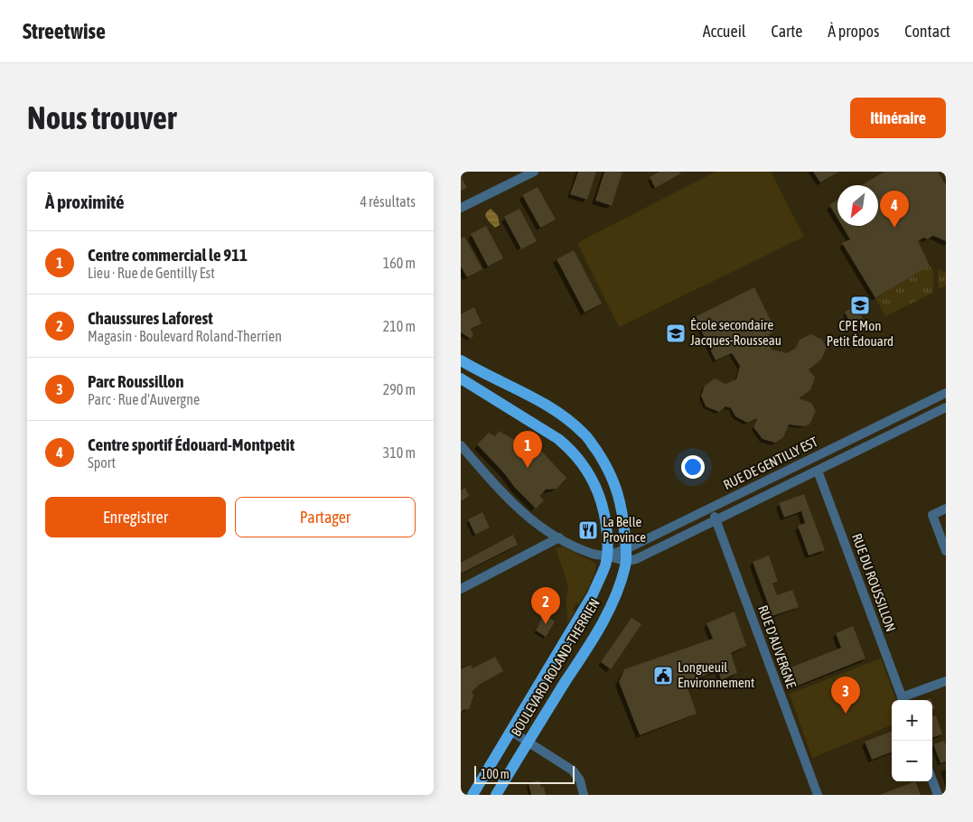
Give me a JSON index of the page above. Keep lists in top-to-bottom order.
{
  "streets": {
    "main road": ["BOULEVARD ROLAND-THERRIEN"],
    "street": ["RUE DE GENTILLY EST", "RUE DU ROUSSILLON", "RUE D'AUVERGNE"]
  },
  "crossings": [
    ["RUE DE GENTILLY EST", "RUE DU ROUSSILLON"],
    ["RUE DE GENTILLY EST", "RUE D'AUVERGNE"],
    ["RUE DE GENTILLY EST", "BOULEVARD ROLAND-THERRIEN"]
  ],
  "places": {
    "school or university": ["CPE Mon Petit Édouard", "École secondaire Jacques-Rousseau"],
    "restaurant": ["La Belle Province"],
    "public building": ["Longueuil Environnement"]
  },
  "scale_bar": "100 m",
  "north": "bottom left",
  "page": {
    "header": "Streetwise",
    "nav": [
      "Accueil",
      "Carte",
      "À propos",
      "Contact"
    ],
    "buttons": [
      "Itinéraire",
      ["Enregistrer", "Partager"]
    ],
    "title": "Nous trouver",
    "heading": ["À proximité", "4 résultats"],
    "pins": [
      "4",
      "1",
      "2",
      "3"
    ],
    "list": [
      {
        "mark": "1",
        "name": "Centre commercial le 911",
        "note": "Lieu · Rue de Gentilly Est",
        "value": "160 m"
      },
      {
        "mark": "2",
        "name": "Chaussures Laforest",
        "note": "Magasin · Boulevard Roland-Therrien",
        "value": "210 m"
      },
      {
        "mark": "3",
        "name": "Parc Roussillon",
        "note": "Parc · Rue d'Auvergne",
        "value": "290 m"
      },
      {
        "mark": "4",
        "name": "Centre sportif Édouard-Montpetit",
        "note": "Sport",
        "value": "310 m"
      }
    ],
    "map_buttons": ["+", "−"],
    "scale": "100 m"
  }
}
